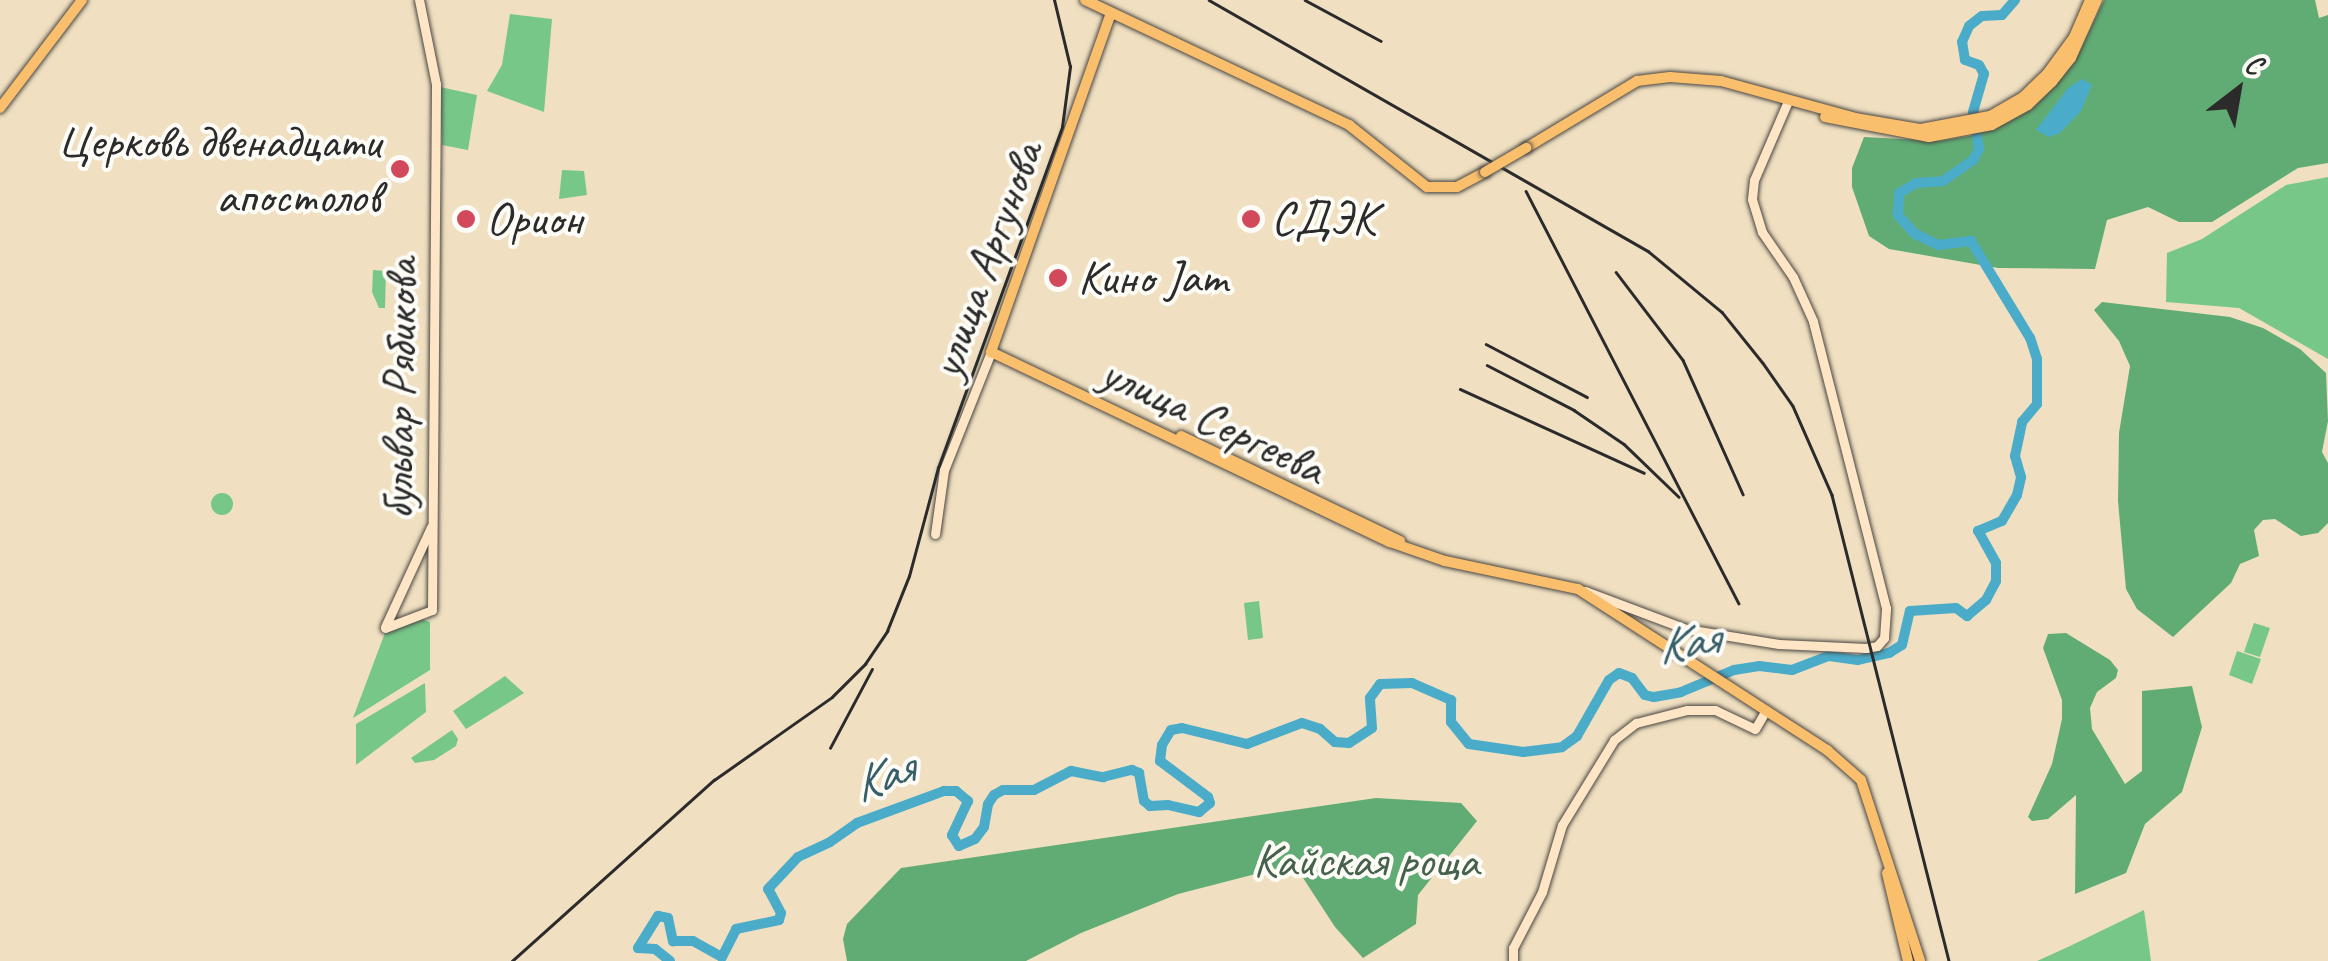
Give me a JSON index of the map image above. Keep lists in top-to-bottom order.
{
  "streets": {
    "main road": ["улица Аргунова", "улица Сергеева"],
    "street": ["бульвар Рябикова"]
  },
  "crossings": [
    ["улица Аргунова", "улица Сергеева"]
  ],
  "water": ["Кая"],
  "parks": ["Кайская роща"],
  "places": [
    "Церковь двенадцати апостолов",
    "Орион",
    "СДЭК",
    "Кино Jam"
  ],
  "north": "top right"
}
